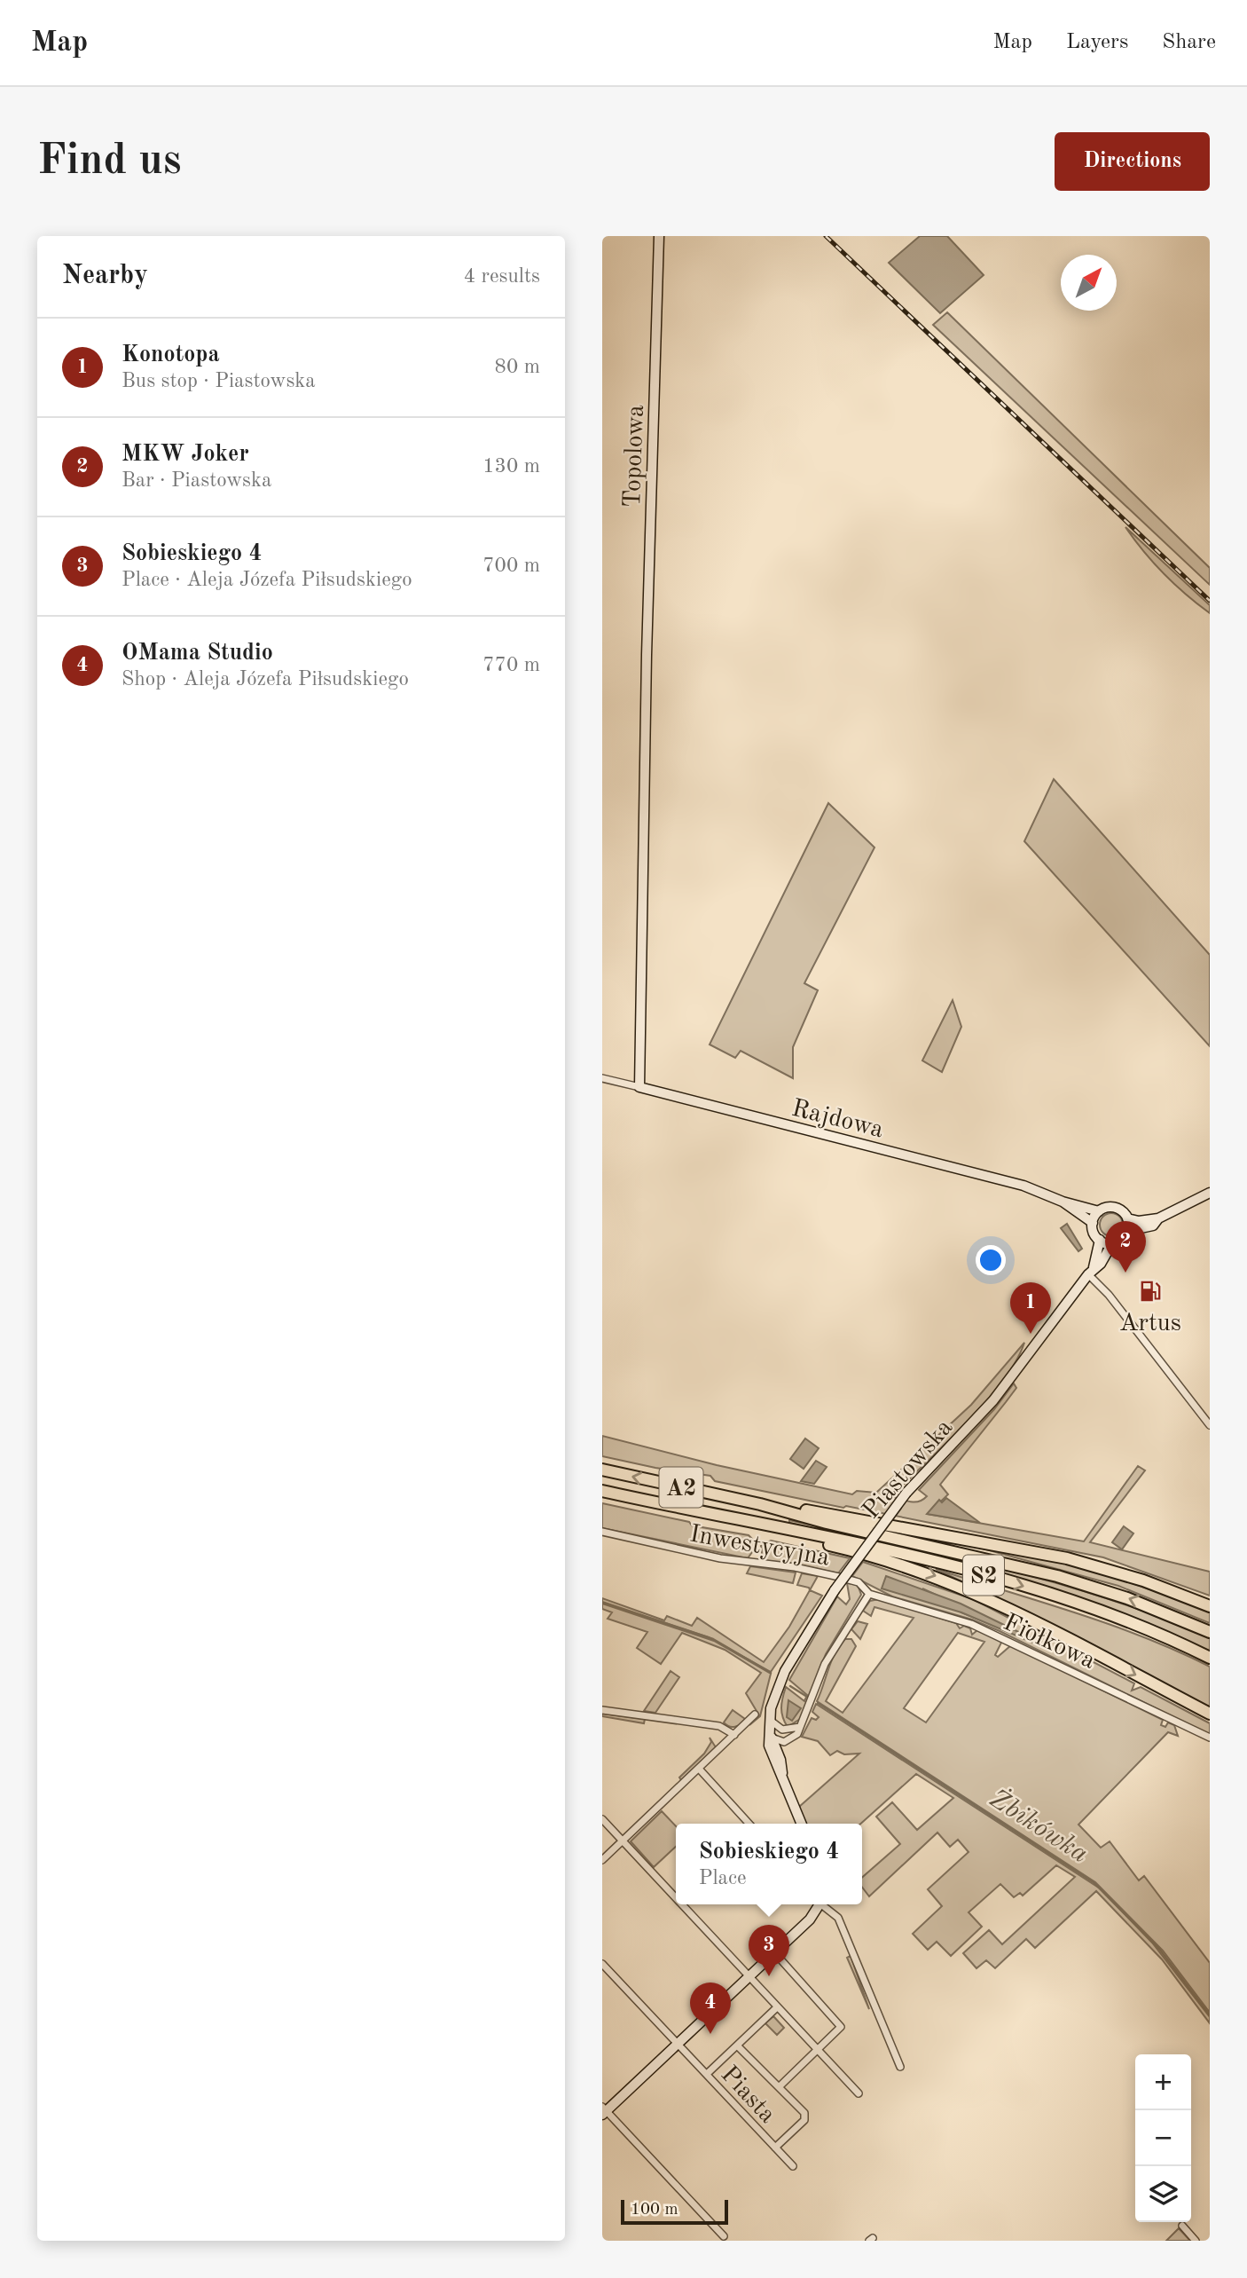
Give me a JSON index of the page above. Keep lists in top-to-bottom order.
{
  "streets": {
    "highway": ["A2", "S2"],
    "street": [
      "Topolowa",
      "Rajdowa",
      "Piastowska",
      "Inwestycyjna",
      "Fiołkowa",
      "Piasta"
    ]
  },
  "crossings": [
    ["Topolowa", "Rajdowa"],
    ["Rajdowa", "Piastowska"],
    ["A2", "S2"],
    ["Inwestycyjna", "Fiołkowa"]
  ],
  "water": ["Żbikówka"],
  "places": {
    "fuel station": ["Artus"]
  },
  "scale_bar": "100 m",
  "north": "top right",
  "page": {
    "header": "Map",
    "nav": ["Map", "Layers", "Share"],
    "buttons": "Directions",
    "title": "Find us",
    "heading": ["Nearby", "4 results"],
    "list": [
      {
        "mark": "1",
        "name": "Konotopa",
        "note": "Bus stop · Piastowska",
        "value": "80 m"
      },
      {
        "mark": "2",
        "name": "MKW Joker",
        "note": "Bar · Piastowska",
        "value": "130 m"
      },
      {
        "mark": "3",
        "name": "Sobieskiego 4",
        "note": "Place · Aleja Józefa Piłsudskiego",
        "value": "700 m"
      },
      {
        "mark": "4",
        "name": "OMama Studio",
        "note": "Shop · Aleja Józefa Piłsudskiego",
        "value": "770 m"
      }
    ],
    "pins": [
      "2",
      "1",
      "3",
      "4"
    ],
    "popup": ["Sobieskiego 4", "Place"],
    "map_buttons": ["+", "−"],
    "scale": "100 m"
  }
}
